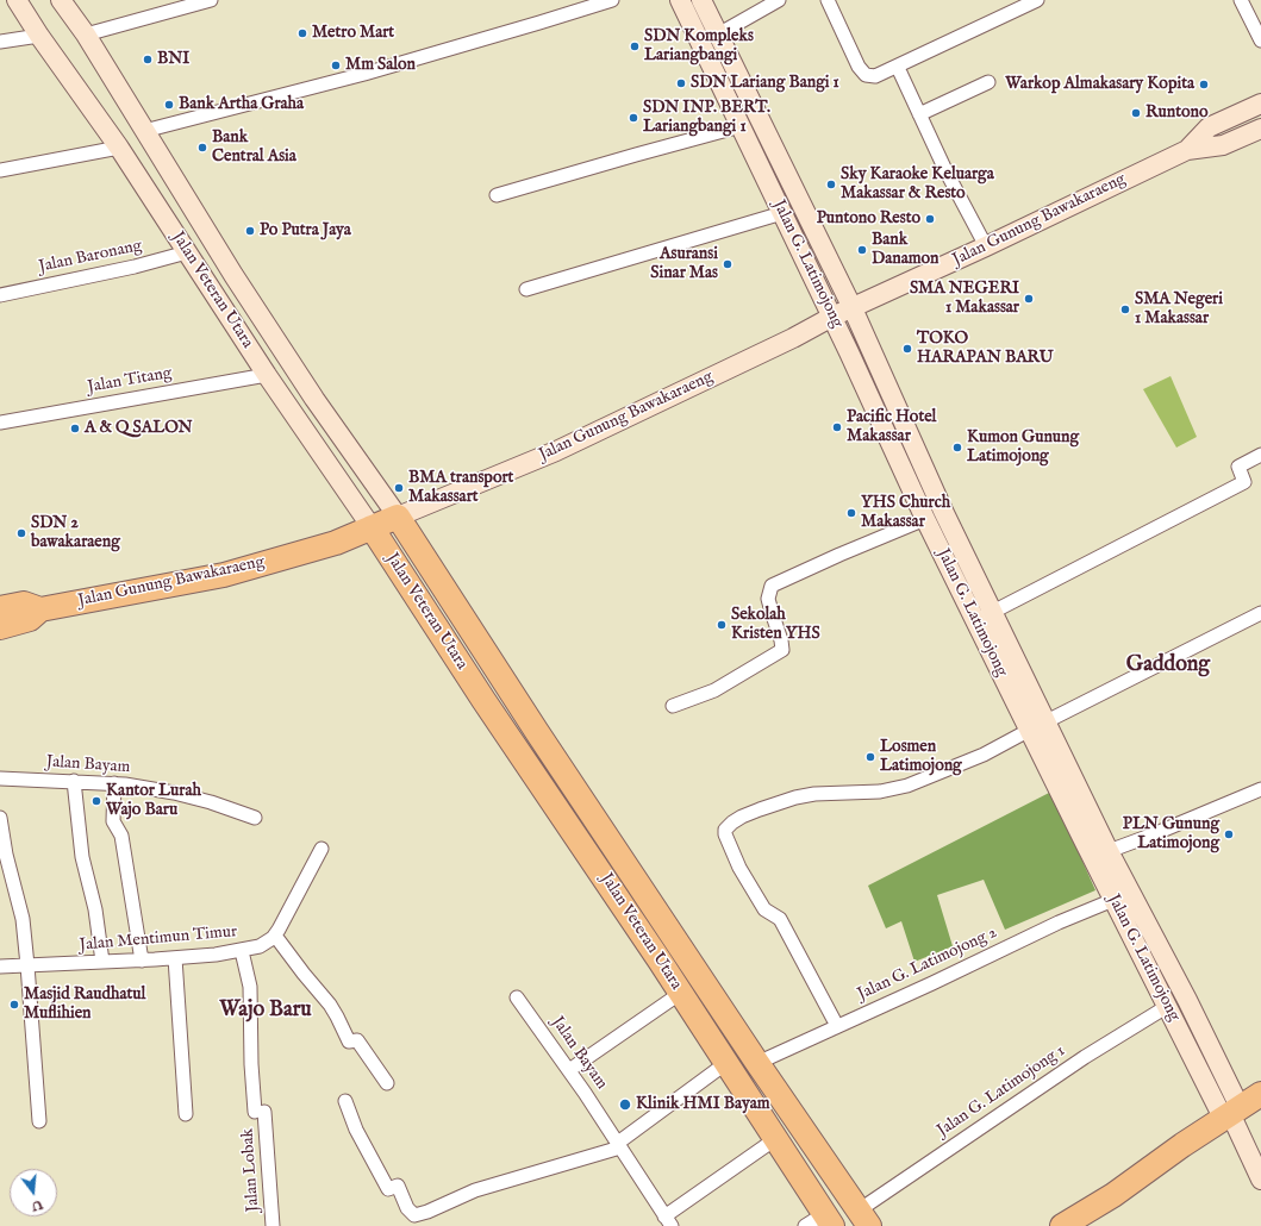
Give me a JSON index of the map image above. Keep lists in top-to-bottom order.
{
  "streets": {
    "highway": ["Jalan Gunung Bawakaraeng", "Jalan Veteran Utara"],
    "main road": ["Jalan G. Latimojong"],
    "street": [
      "Jalan Baronang",
      "Jalan Titang",
      "Jalan Bayam",
      "Jalan Mentimun Timur",
      "Jalan G. Latimojong 2",
      "Jalan G. Latimojong 1",
      "Jalan Lobak"
    ]
  },
  "crossings": [
    ["Jalan Gunung Bawakaraeng", "Jalan G. Latimojong"],
    ["Jalan Gunung Bawakaraeng", "Jalan Veteran Utara"],
    ["Jalan Baronang", "Jalan Veteran Utara"],
    ["Jalan G. Latimojong", "Jalan G. Latimojong 2"],
    ["Jalan G. Latimojong", "Jalan G. Latimojong 1"],
    ["Jalan Veteran Utara", "Jalan Titang"],
    ["Jalan Veteran Utara", "Jalan G. Latimojong 2"],
    ["Jalan Veteran Utara", "Jalan G. Latimojong 1"],
    ["Jalan Mentimun Timur", "Jalan Lobak"]
  ],
  "districts": ["Gaddong", "Wajo Baru"],
  "places": [
    "Metro Mart",
    "SDN Kompleks Lariangbangi",
    "BNI",
    "Mm Salon",
    "SDN Lariang Bangi 1",
    "Warkop Almakasary Kopita",
    "Bank Artha Graha",
    "Runtono",
    "SDN INP. BERT. Lariangbangi 1",
    "Bank Central Asia",
    "Sky Karaoke Keluarga Makassar & Resto",
    "Puntono Resto",
    "Po Putra Jaya",
    "Bank Danamon",
    "Asuransi Sinar Mas",
    "SMA NEGERI 1 Makassar",
    "SMA Negeri 1 Makassar",
    "TOKO HARAPAN BARU",
    "Pacific Hotel Makassar",
    "A & Q SALON",
    "Kumon Gunung Latimojong",
    "BMA transport Makassart",
    "YHS Church Makassar",
    "SDN 2 bawakaraeng",
    "Sekolah Kristen YHS",
    "Losmen Latimojong",
    "Kantor Lurah Wajo Baru",
    "PLN Gunung Latimojong",
    "Masjid Raudhatul Muflihien",
    "Klinik HMI Bayam"
  ],
  "north": "bottom"
}
